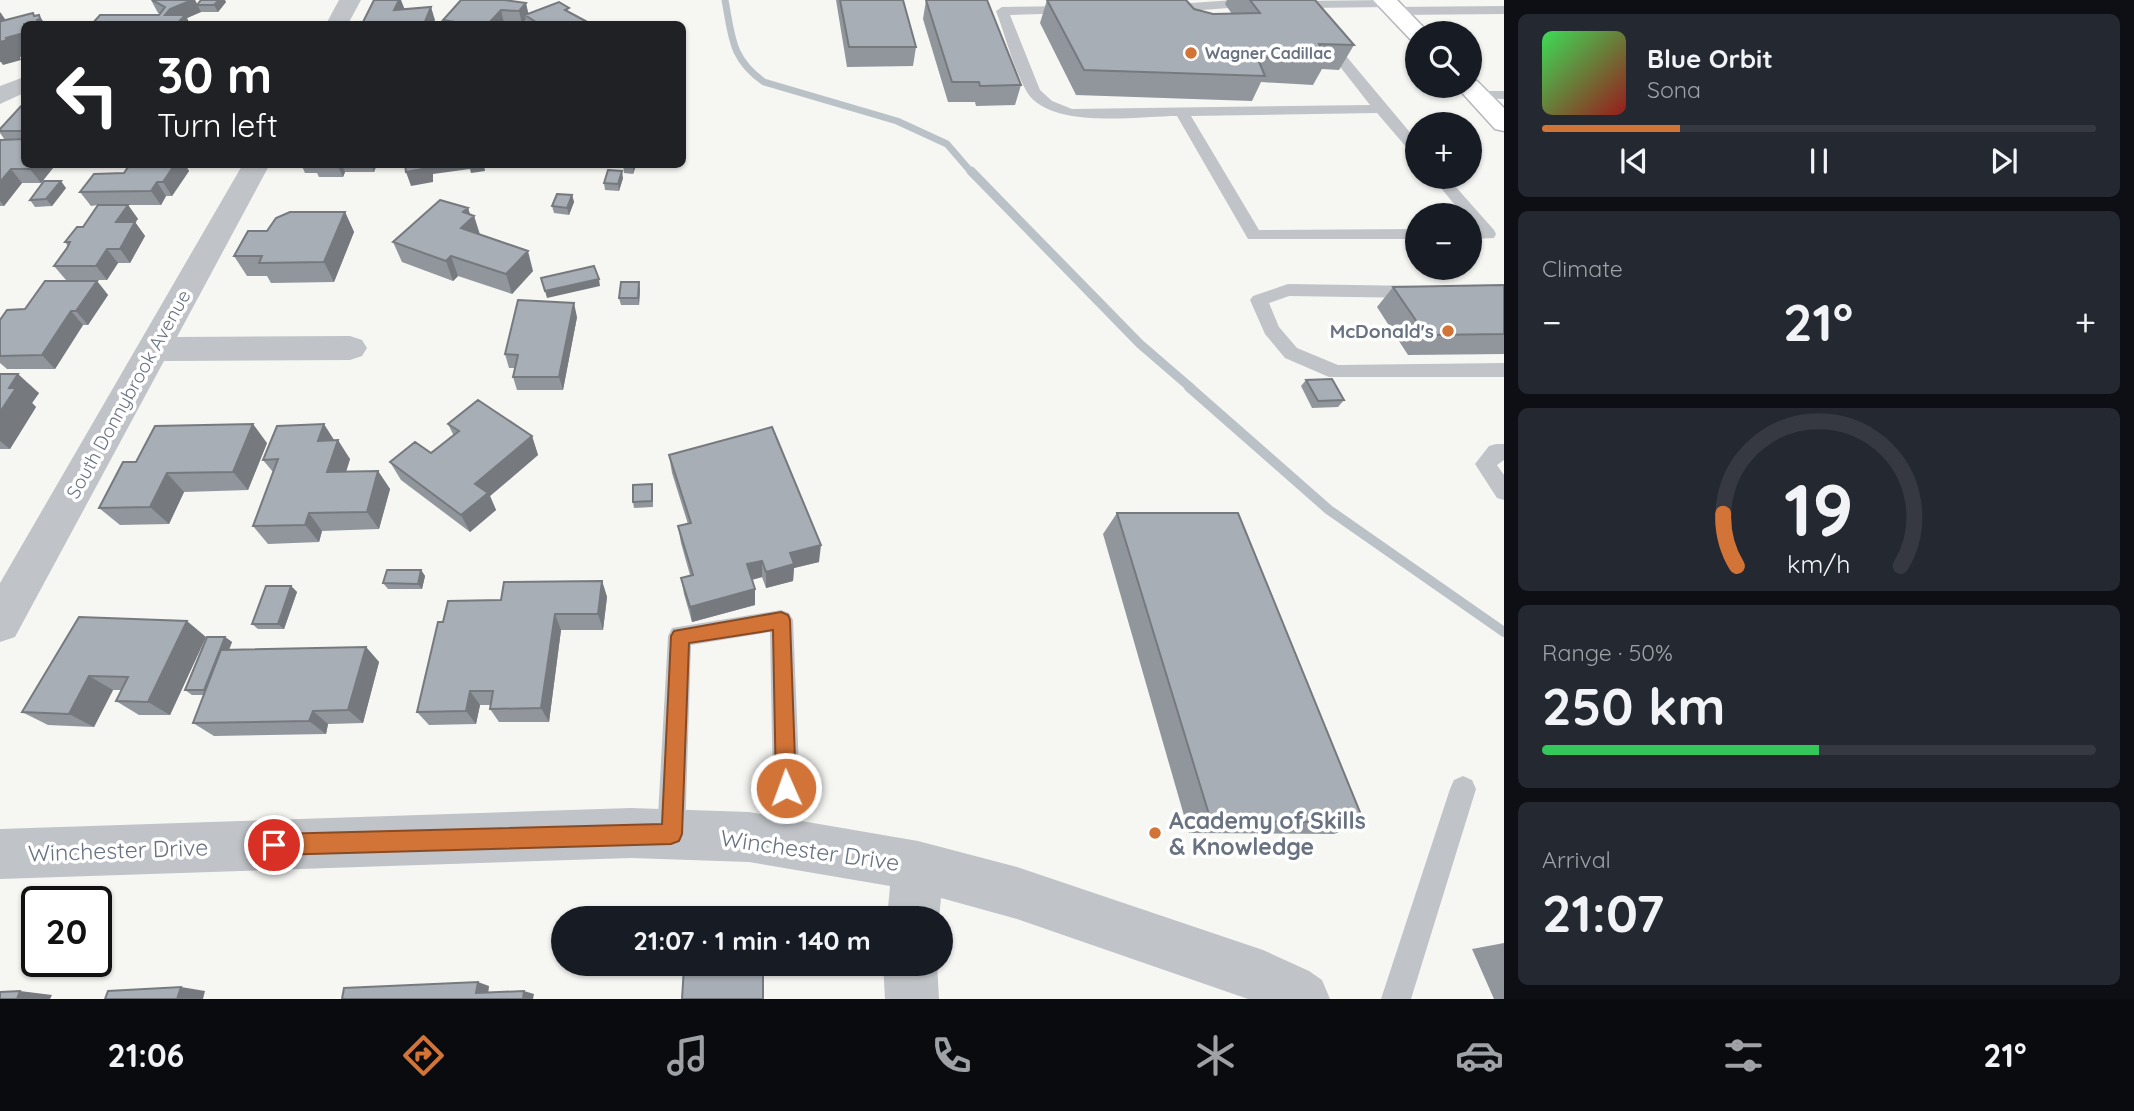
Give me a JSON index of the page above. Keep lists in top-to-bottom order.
{
  "streets": {
    "street": ["South Donnybrook Avenue", "Winchester Drive"]
  },
  "places": ["Wagner Cadillac", "McDonald's", "Academy of Skills & Knowledge"],
  "page": {
    "map_buttons": ["+", "−"],
    "turn": ["30 m", "Turn left"],
    "song": ["Blue Orbit", "Sona"],
    "tile": [
      "Climate",
      ["Range · 50%", "250 km"],
      ["Arrival", "21:07"]
    ],
    "heat": ["−", "21°", "+"],
    "limit": "20",
    "trip": "21:07 · 1 min · 140 m",
    "tabs": ["21:06", "21°"],
    "gauge": ["19", "km/h"]
  }
}
